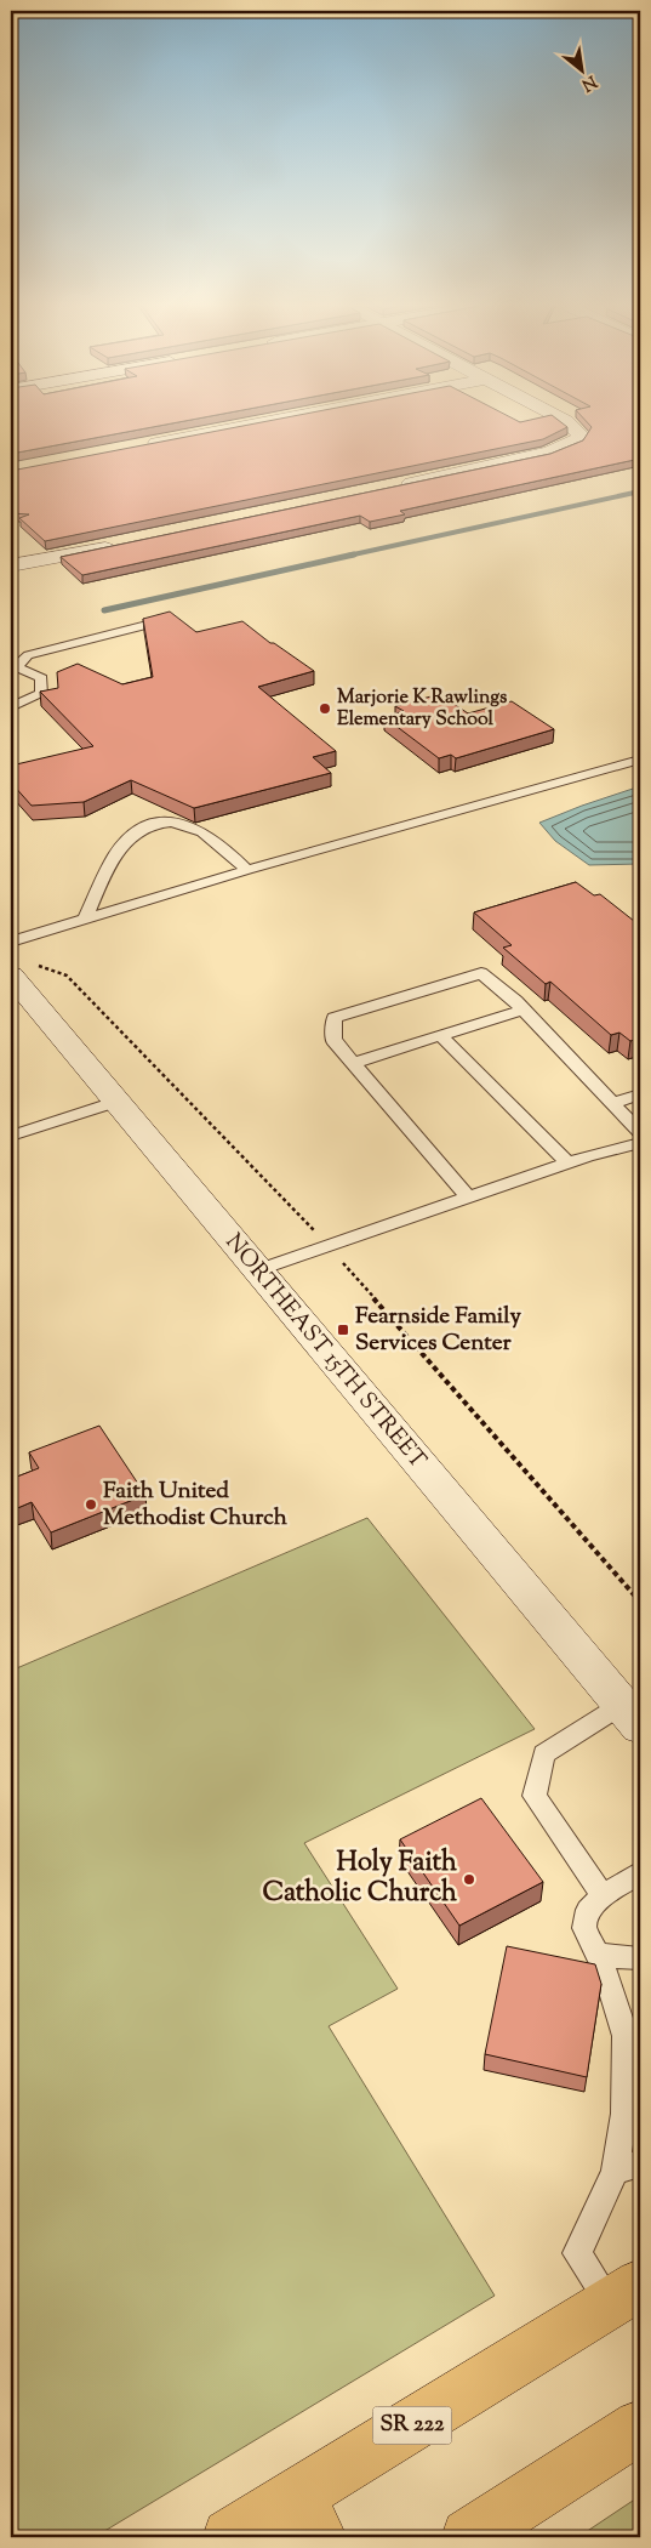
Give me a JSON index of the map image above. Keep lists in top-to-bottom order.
{
  "streets": {
    "main road": ["SR 222"],
    "street": ["NORTHEAST 15TH STREET"]
  },
  "places": {
    "other": ["Marjorie K Rawlings Elementary School", "Faith United Methodist Church", "Holy Faith Catholic Church"],
    "transit": ["Fearnside Family Services Center"]
  },
  "north": "bottom right"
}
